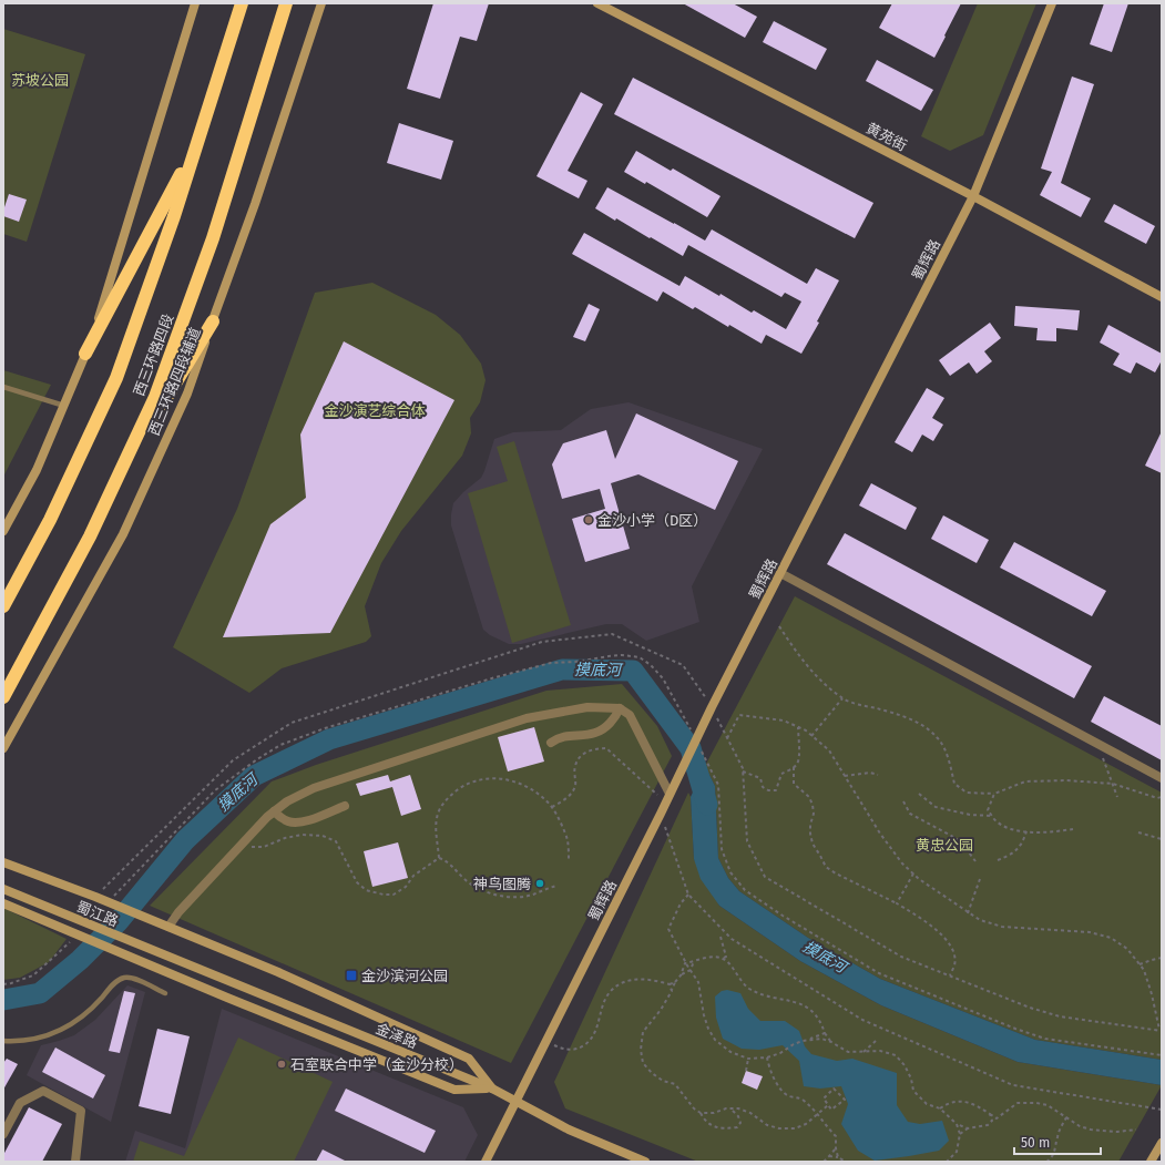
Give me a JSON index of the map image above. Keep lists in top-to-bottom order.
{
  "streets": {
    "highway": ["西三环路四段"],
    "street": [
      "黄苑街",
      "蜀辉路",
      "西三环路四段辅道",
      "蜀江路",
      "金泽路"
    ]
  },
  "crossings": [
    ["黄苑街", "蜀辉路"],
    ["蜀辉路", "金泽路"],
    ["蜀江路", "金泽路"]
  ],
  "water": ["摸底河"],
  "parks": ["苏坡公园", "金沙演艺综合体", "黄忠公园"],
  "places": {
    "other": ["金沙小学（D区）", "神鸟图腾", "石室联合中学（金沙分校）"],
    "transit": ["金沙滨河公园"]
  },
  "scale_bar": "50 m"
}
